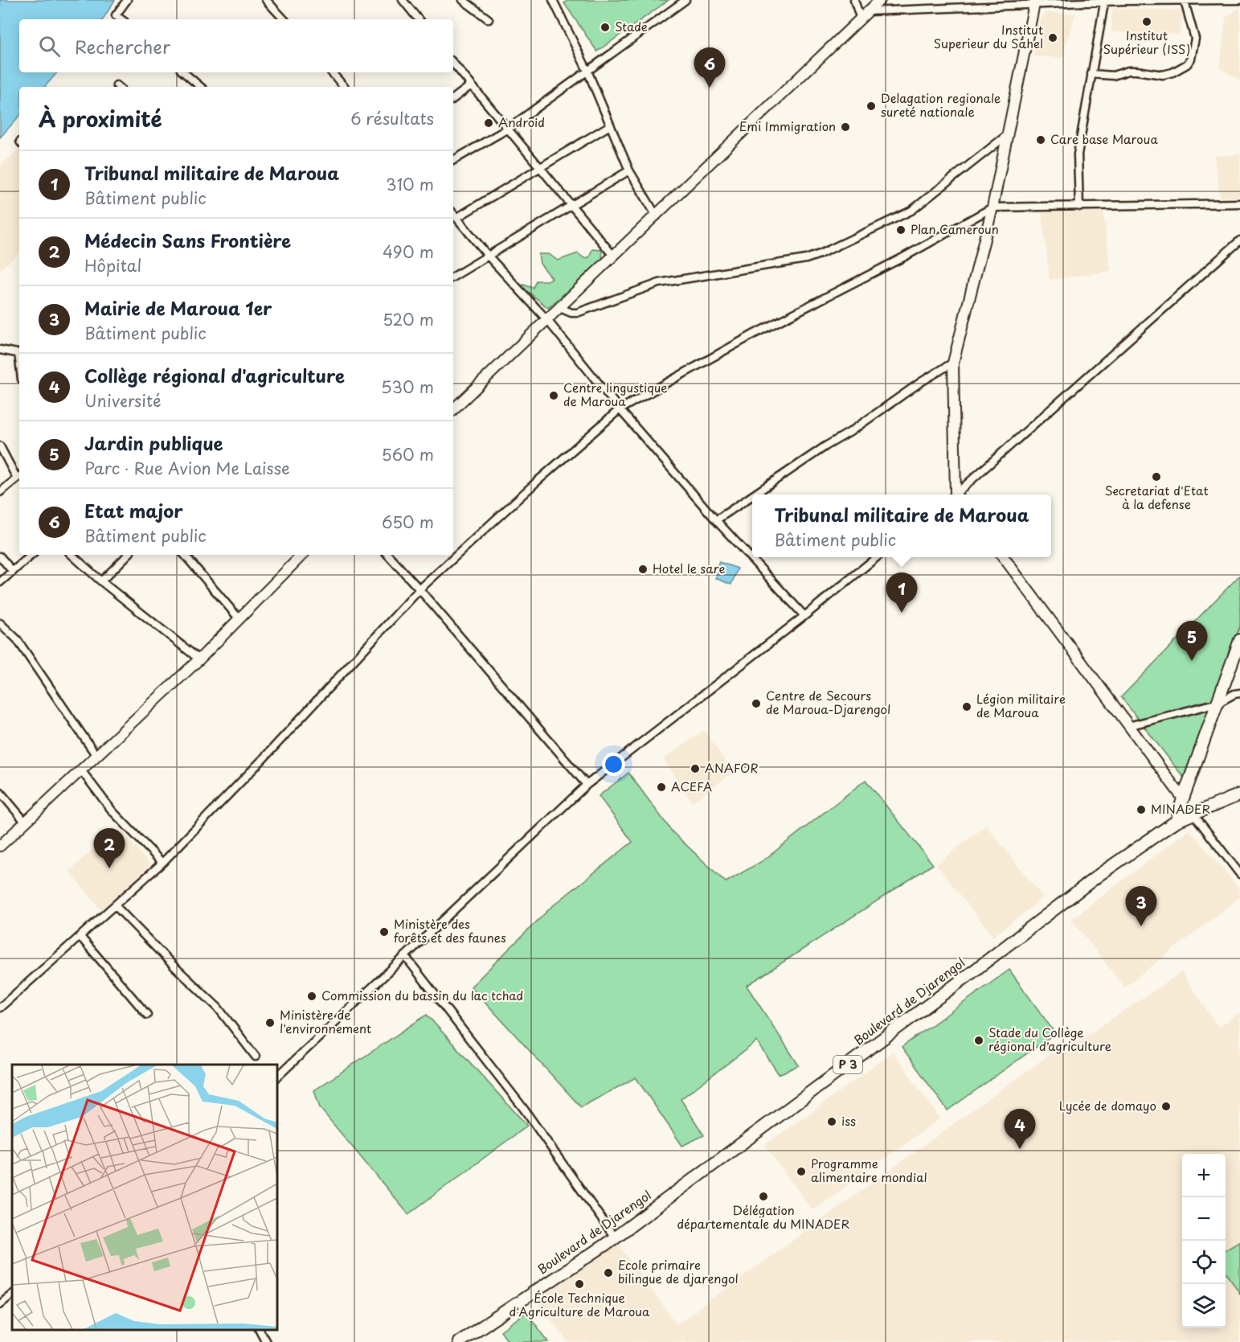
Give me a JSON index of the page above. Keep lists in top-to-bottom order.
{
  "streets": {
    "main road": ["Boulevard de Djarengol", "P 3"]
  },
  "places": [
    "Institut Supérieur (ISS)",
    "Stade",
    "Institut Superieur du Sahel",
    "Delagation regionale sureté nationale",
    "Android",
    "Emi Immigration",
    "Care base Maroua",
    "Plan Cameroun",
    "Centre lingustique de Maroua",
    "Secretariat d'Etat à la defense",
    "Hotel le sare",
    "Centre de Secours de Maroua-Djarengol",
    "Légion militaire de Maroua",
    "ANAFOR",
    "ACEFA",
    "MINADER",
    "Ministère des forêts et des faunes",
    "Commission du bassin du lac tchad",
    "Ministère de l'environnement",
    "Stade du Collège régional d'agriculture",
    "Lycée de domayo",
    "iss",
    "Programme alimentaire mondial",
    "Délégation départementale du MINADER",
    "Ecole primaire bilingue de djarengol",
    "École Technique d'Agriculture de Maroua"
  ],
  "page": {
    "search": "Rechercher",
    "pins": [
      "6",
      "1",
      "5",
      "2",
      "3",
      "4"
    ],
    "heading": ["À proximité", "6 résultats"],
    "list": [
      {
        "mark": "1",
        "name": "Tribunal militaire de Maroua",
        "note": "Bâtiment public",
        "value": "310 m"
      },
      {
        "mark": "2",
        "name": "Médecin Sans Frontière",
        "note": "Hôpital",
        "value": "490 m"
      },
      {
        "mark": "3",
        "name": "Mairie de Maroua 1er",
        "note": "Bâtiment public",
        "value": "520 m"
      },
      {
        "mark": "4",
        "name": "Collège régional d'agriculture",
        "note": "Université",
        "value": "530 m"
      },
      {
        "mark": "5",
        "name": "Jardin publique",
        "note": "Parc · Rue Avion Me Laisse",
        "value": "560 m"
      },
      {
        "mark": "6",
        "name": "Etat major",
        "note": "Bâtiment public",
        "value": "650 m"
      }
    ],
    "popup": ["Tribunal militaire de Maroua", "Bâtiment public"],
    "map_buttons": ["+", "−"]
  }
}
